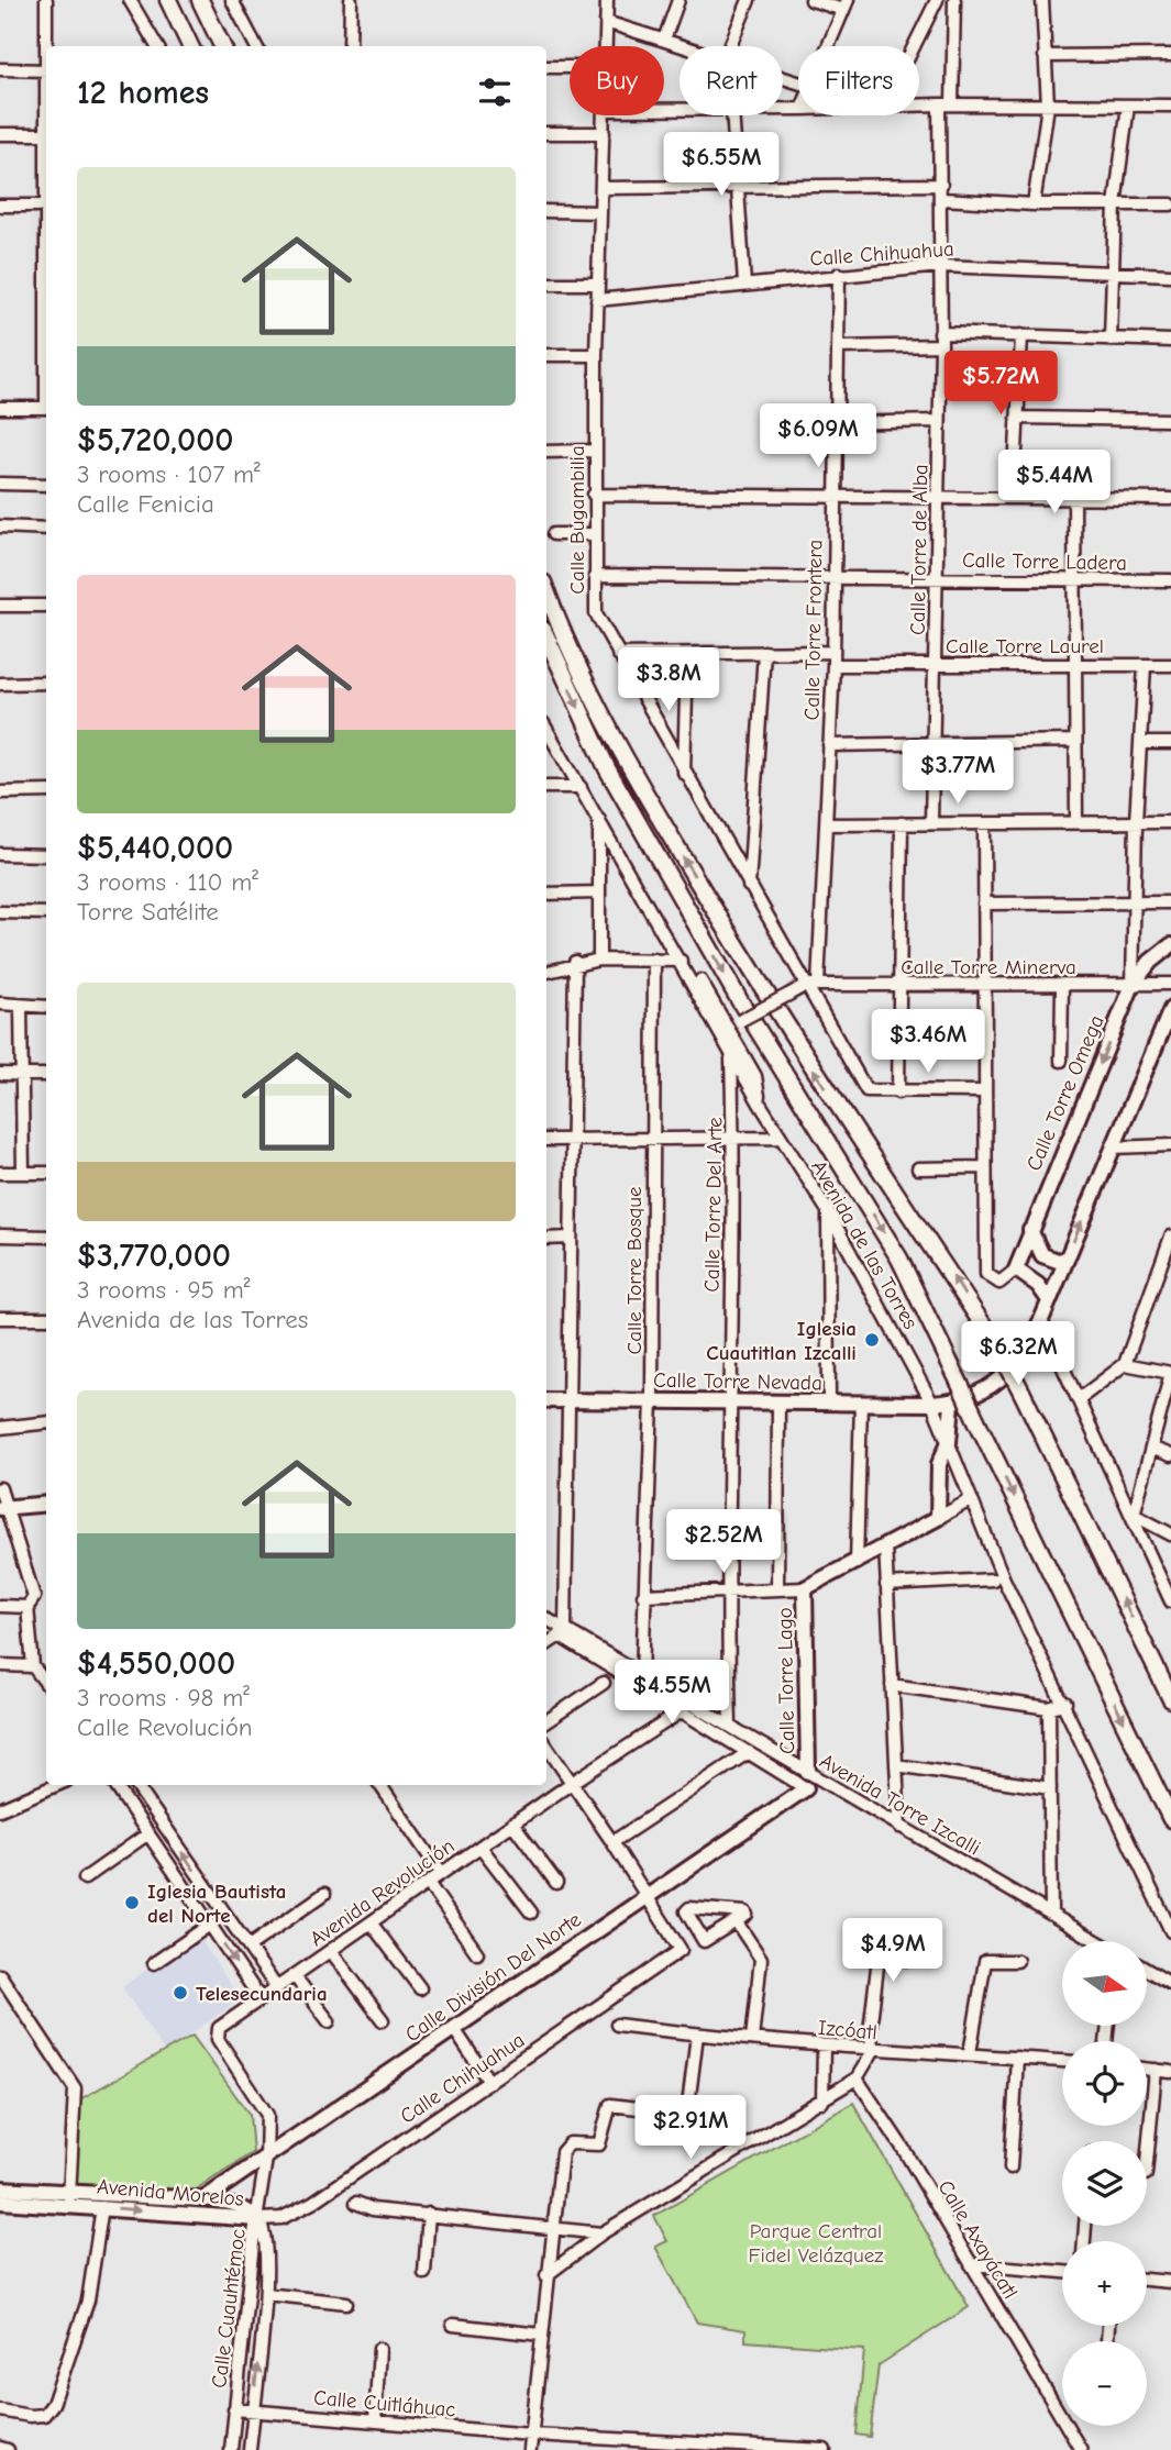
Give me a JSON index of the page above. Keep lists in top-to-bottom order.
{
  "streets": {
    "main road": [
      "Calle Torre Omega",
      "Calle Torre Nevada",
      "Calle Torre Lago",
      "Calle División Del Norte",
      "Avenida Morelos"
    ],
    "street": [
      "Calle Chihuahua",
      "Calle Bugambilia",
      "Calle Torre de Alba",
      "Calle Torre Ladera",
      "Calle Torre Frontera",
      "Calle Torre Laurel",
      "Calle Torre Minerva",
      "Calle Torre Del Arte",
      "Avenida de las Torres",
      "Calle Torre Bosque",
      "Avenida Torre Izcalli",
      "Avenida Revolución",
      "Izcóatl",
      "Calle Axayácatl",
      "Calle Cuauhtémoc",
      "Calle Cuitláhuac"
    ]
  },
  "crossings": [
    ["Calle Chihuahua", "Calle Bugambilia"],
    ["Calle Chihuahua", "Calle Torre de Alba"],
    ["Calle Chihuahua", "Calle Torre Frontera"],
    ["Calle Chihuahua", "Calle División Del Norte"],
    ["Calle Chihuahua", "Avenida Morelos"],
    ["Calle Chihuahua", "Calle Cuauhtémoc"],
    ["Calle Bugambilia", "Calle Torre Ladera"],
    ["Calle Bugambilia", "Calle Torre Frontera"],
    ["Calle Bugambilia", "Calle Torre Minerva"],
    ["Calle Torre de Alba", "Calle Torre Ladera"],
    ["Calle Torre de Alba", "Calle Torre Laurel"],
    ["Calle Torre Ladera", "Calle Torre Frontera"],
    ["Calle Torre Frontera", "Calle Torre Laurel"],
    ["Calle Torre Frontera", "Calle Torre Minerva"],
    ["Calle Torre Minerva", "Calle Torre Omega"],
    ["Calle Torre Del Arte", "Avenida de las Torres"],
    ["Calle Torre Del Arte", "Calle Torre Nevada"],
    ["Calle Torre Del Arte", "Avenida Torre Izcalli"],
    ["Avenida de las Torres", "Calle Torre Nevada"],
    ["Calle Torre Bosque", "Calle Torre Nevada"],
    ["Calle Torre Bosque", "Avenida Torre Izcalli"],
    ["Calle Torre Lago", "Avenida Torre Izcalli"],
    ["Avenida Revolución", "Calle División Del Norte"],
    ["Calle División Del Norte", "Avenida Morelos"],
    ["Avenida Morelos", "Calle Cuauhtémoc"],
    ["Calle Cuauhtémoc", "Calle Cuitláhuac"]
  ],
  "parks": ["Parque Central Fidel Velázquez"],
  "places": ["Iglesia Cuautitlan Izcalli", "Iglesia Bautista del Norte", "Telesecundaria"],
  "north": "right",
  "page": {
    "chip": ["Buy", "Rent", "Filters"],
    "heading": "12 homes",
    "price": [
      "$6.55M",
      "$5.72M",
      "$6.09M",
      "$5.44M",
      "$3.8M",
      "$3.77M",
      "$3.46M",
      "$6.32M",
      "$2.52M",
      "$4.55M",
      "$4.9M",
      "$2.91M"
    ],
    "list": [
      {
        "name": "$5,720,000",
        "note": "3 rooms · 107 m² · Calle Fenicia"
      },
      {
        "name": "$5,440,000",
        "note": "3 rooms · 110 m² · Torre Satélite"
      },
      {
        "name": "$3,770,000",
        "note": "3 rooms · 95 m² · Avenida de las Torres"
      },
      {
        "name": "$4,550,000",
        "note": "3 rooms · 98 m² · Calle Revolución"
      }
    ],
    "map_buttons": ["+", "−"]
  }
}
